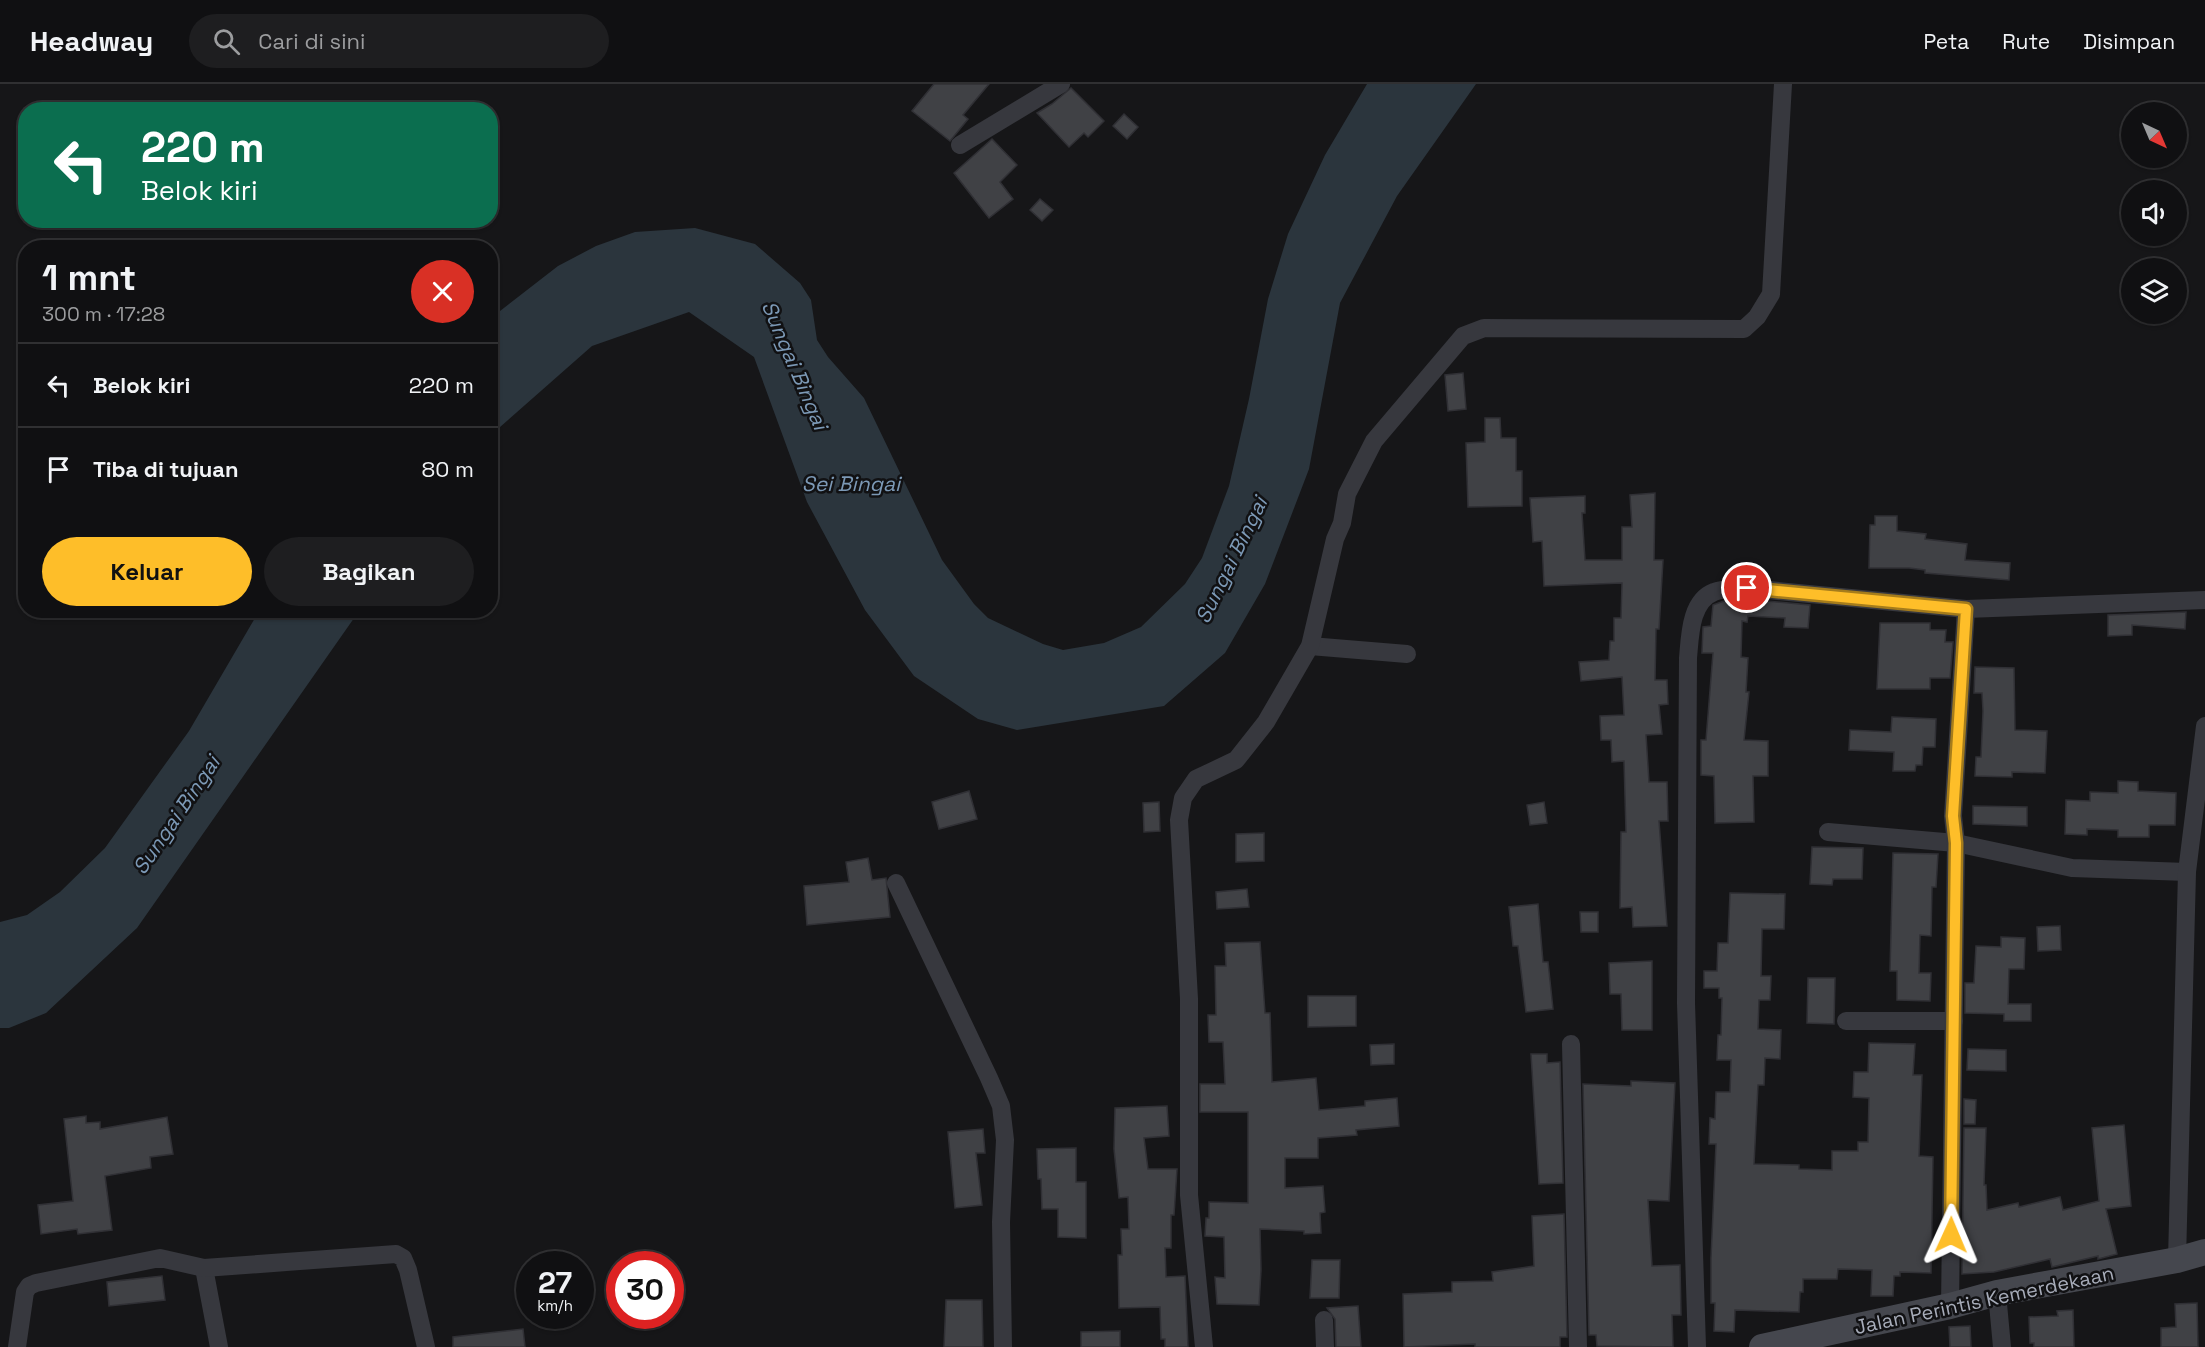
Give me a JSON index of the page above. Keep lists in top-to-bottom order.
{
  "streets": {
    "street": ["Jalan Perintis Kemerdekaan"]
  },
  "water": ["Sungai Bingai", "Sei Bingai"],
  "north": "bottom right",
  "page": {
    "header": "Headway",
    "search": "Cari di sini",
    "nav": ["Peta", "Rute", "Disimpan"],
    "turn": ["220 m", "Belok kiri"],
    "heading": ["1 mnt", "300 m · 17:28"],
    "list": [
      {
        "name": "Belok kiri",
        "value": "220 m"
      },
      {
        "name": "Tiba di tujuan",
        "value": "80 m"
      }
    ],
    "buttons": ["Keluar", "Bagikan"],
    "speed": "27 km/h",
    "limit": "30"
  }
}
